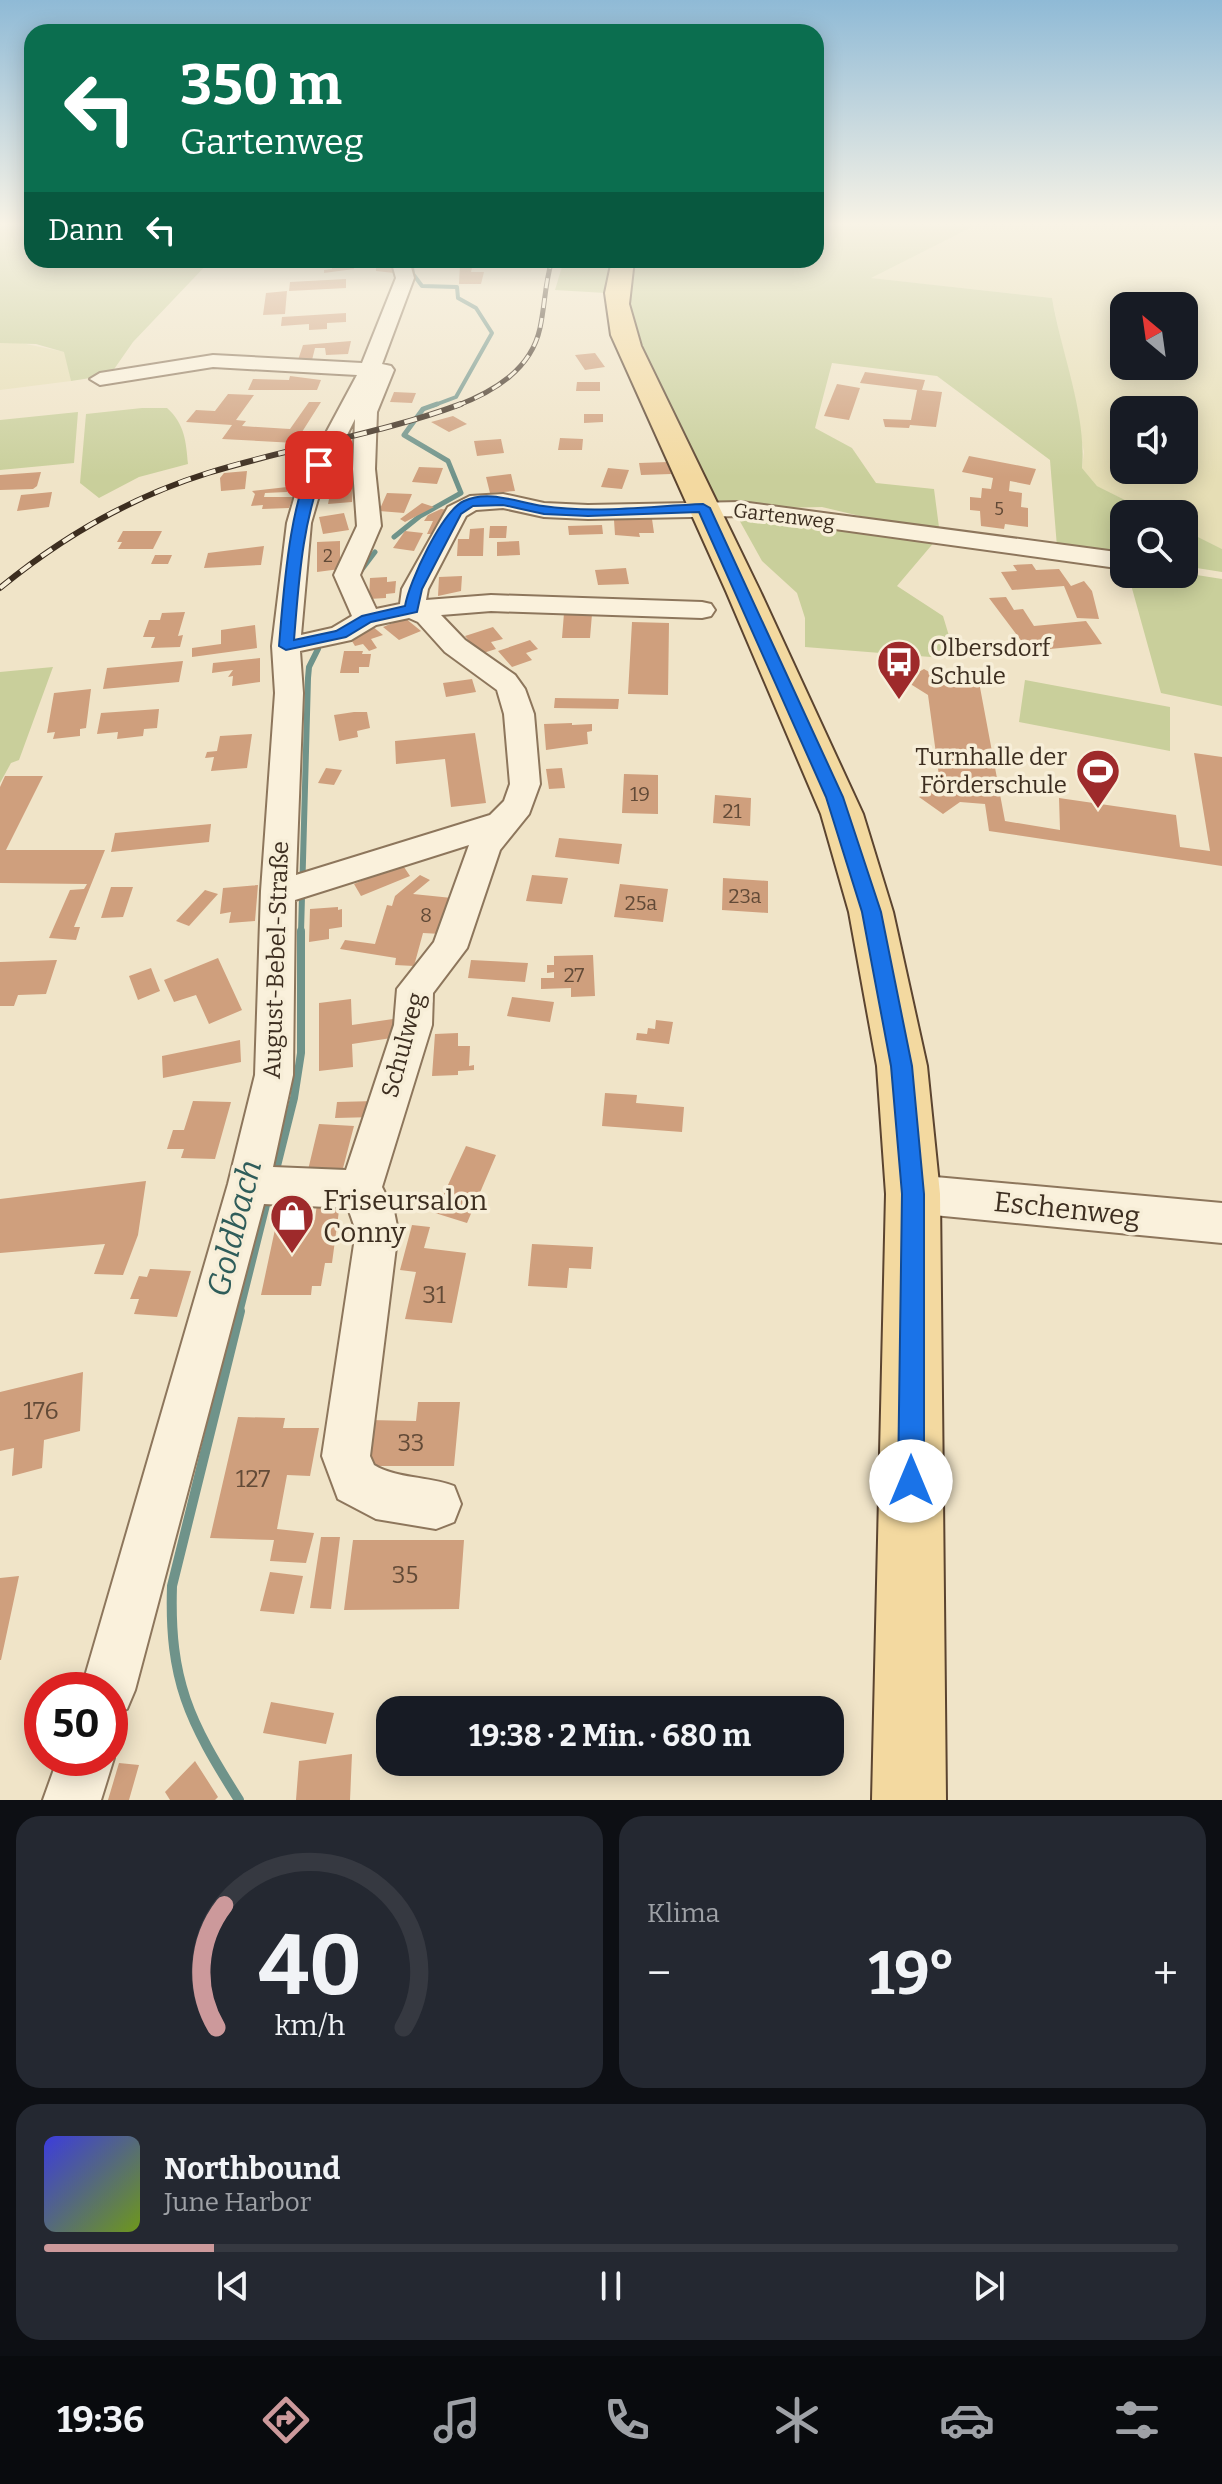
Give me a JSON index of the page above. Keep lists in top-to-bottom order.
{
  "streets": {
    "street": [
      "Gartenweg",
      "August-Bebel-Straße",
      "Schulweg",
      "Eschenweg"
    ]
  },
  "crossings": [
    ["Gartenweg", "Schulweg"]
  ],
  "water": ["Goldbach"],
  "places": {
    "bus stop": ["Olbersdorf Schule"],
    "sports": ["Turnhalle der Förderschule"],
    "shop": ["Friseursalon Conny"]
  },
  "house_numbers": [
    "5",
    "2",
    "19",
    "21",
    "23a",
    "25a",
    "8",
    "27",
    "31",
    "176",
    "33",
    "127",
    "35"
  ],
  "north": "top left",
  "page": {
    "turn": ["350 m", "Gartenweg"],
    "then": "Dann",
    "limit": "50",
    "trip": "19:38 · 2 Min. · 680 m",
    "tile": "Klima",
    "heat": ["−", "19°", "+"],
    "song": ["Northbound", "June Harbor"],
    "tabs": "19:36",
    "gauge": ["40", "km/h"]
  }
}
